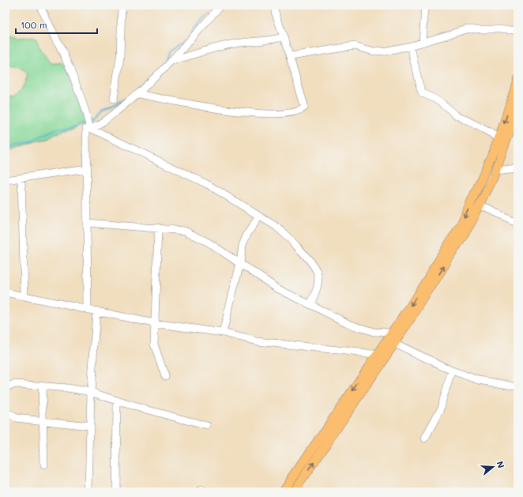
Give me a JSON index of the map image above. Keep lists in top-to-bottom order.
{
  "scale_bar": "100 m",
  "north": "right"
}
